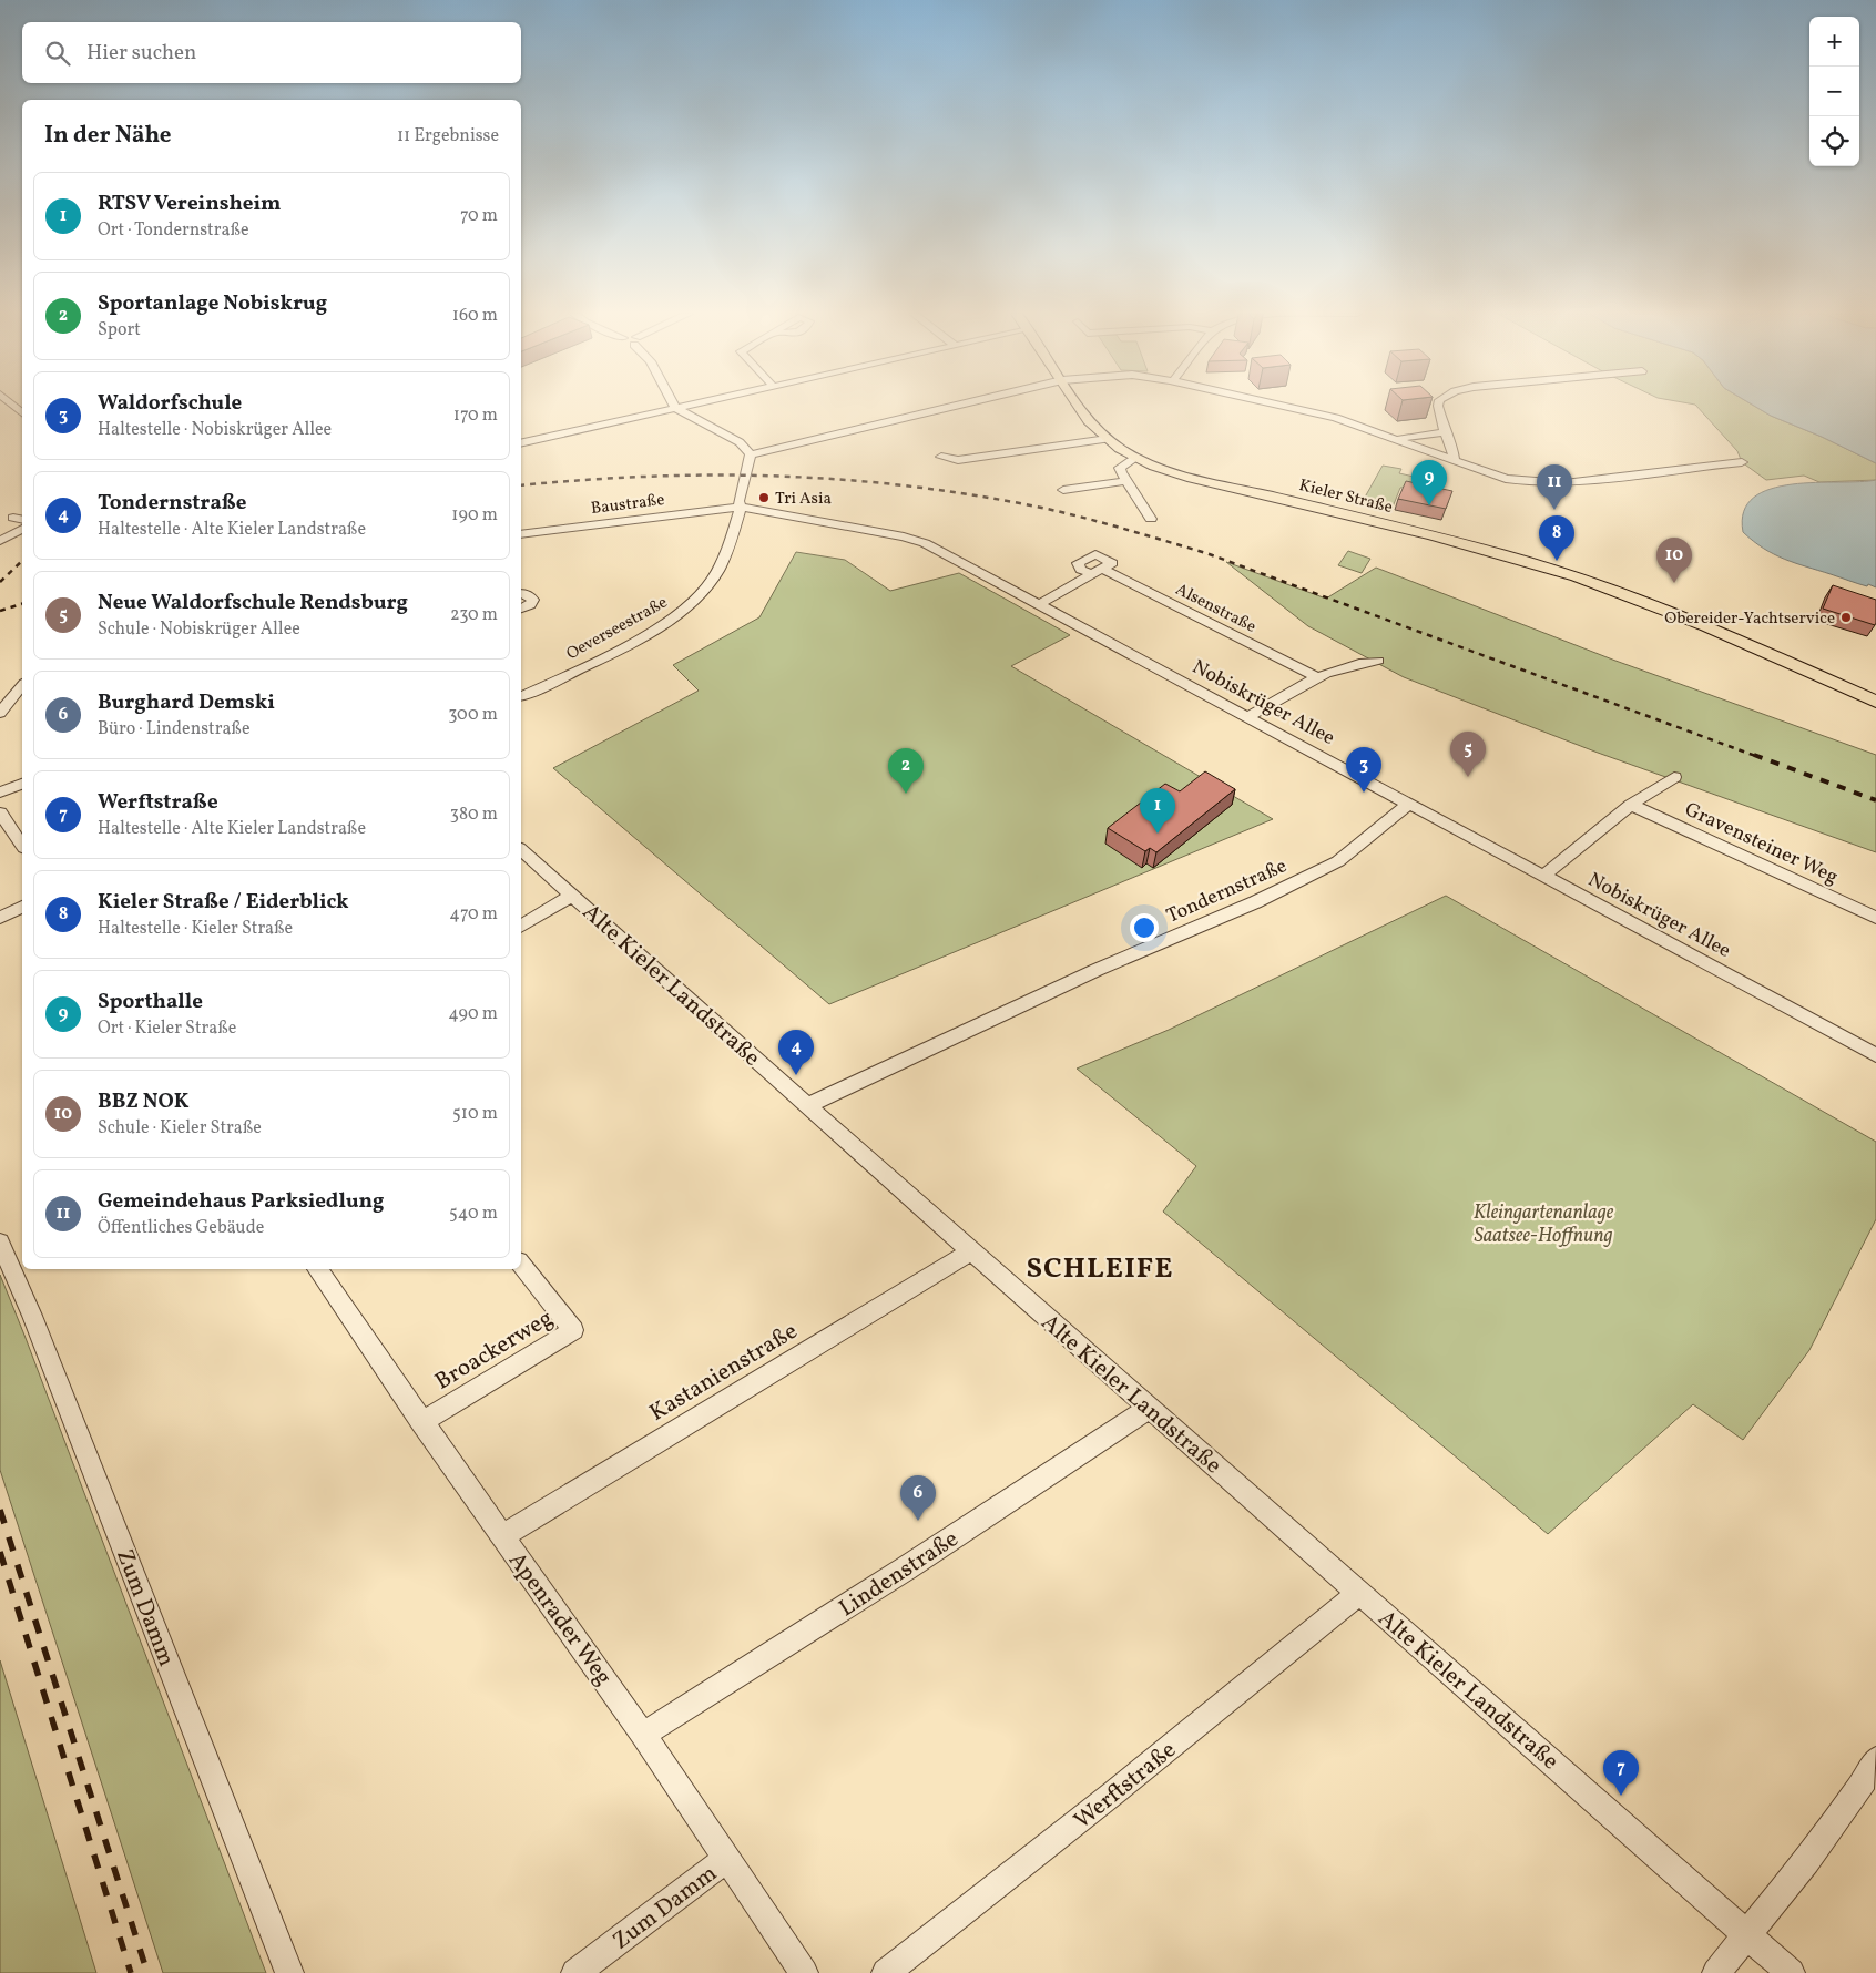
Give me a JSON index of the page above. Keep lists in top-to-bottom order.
{
  "streets": {
    "main road": ["Kieler Straße"],
    "street": [
      "Baustraße",
      "Alsenstraße",
      "Oeverseestraße",
      "Nobiskrüger Allee",
      "Gravensteiner Weg",
      "Tondernstraße",
      "Alte Kieler Landstraße",
      "Broackerweg",
      "Kastanienstraße",
      "Lindenstraße",
      "Zum Damm",
      "Apenrader Weg",
      "Werftstraße"
    ]
  },
  "crossings": [
    ["Baustraße", "Oeverseestraße"],
    ["Baustraße", "Nobiskrüger Allee"],
    ["Alsenstraße", "Nobiskrüger Allee"],
    ["Oeverseestraße", "Nobiskrüger Allee"],
    ["Nobiskrüger Allee", "Gravensteiner Weg"],
    ["Nobiskrüger Allee", "Tondernstraße"],
    ["Tondernstraße", "Alte Kieler Landstraße"],
    ["Alte Kieler Landstraße", "Kastanienstraße"],
    ["Alte Kieler Landstraße", "Lindenstraße"],
    ["Alte Kieler Landstraße", "Werftstraße"],
    ["Broackerweg", "Apenrader Weg"],
    ["Kastanienstraße", "Apenrader Weg"],
    ["Lindenstraße", "Apenrader Weg"],
    ["Zum Damm", "Apenrader Weg"]
  ],
  "districts": ["SCHLEIFE"],
  "parks": ["Kleingartenanlage Saatsee-Hoffnung"],
  "places": ["Tri Asia", "Obereider-Yachtservice"],
  "page": {
    "map_buttons": ["+", "−"],
    "search": "Hier suchen",
    "heading": ["In der Nähe", "11 Ergebnisse"],
    "list": [
      {
        "mark": "1",
        "name": "RTSV Vereinsheim",
        "note": "Ort · Tondernstraße",
        "value": "70 m"
      },
      {
        "mark": "2",
        "name": "Sportanlage Nobiskrug",
        "note": "Sport",
        "value": "160 m"
      },
      {
        "mark": "3",
        "name": "Waldorfschule",
        "note": "Haltestelle · Nobiskrüger Allee",
        "value": "170 m"
      },
      {
        "mark": "4",
        "name": "Tondernstraße",
        "note": "Haltestelle · Alte Kieler Landstraße",
        "value": "190 m"
      },
      {
        "mark": "5",
        "name": "Neue Waldorfschule Rendsburg",
        "note": "Schule · Nobiskrüger Allee",
        "value": "230 m"
      },
      {
        "mark": "6",
        "name": "Burghard Demski",
        "note": "Büro · Lindenstraße",
        "value": "300 m"
      },
      {
        "mark": "7",
        "name": "Werftstraße",
        "note": "Haltestelle · Alte Kieler Landstraße",
        "value": "380 m"
      },
      {
        "mark": "8",
        "name": "Kieler Straße / Eiderblick",
        "note": "Haltestelle · Kieler Straße",
        "value": "470 m"
      },
      {
        "mark": "9",
        "name": "Sporthalle",
        "note": "Ort · Kieler Straße",
        "value": "490 m"
      },
      {
        "mark": "10",
        "name": "BBZ NOK",
        "note": "Schule · Kieler Straße",
        "value": "510 m"
      },
      {
        "mark": "11",
        "name": "Gemeindehaus Parksiedlung",
        "note": "Öffentliches Gebäude",
        "value": "540 m"
      }
    ],
    "pins": [
      "9",
      "11",
      "8",
      "10",
      "5",
      "3",
      "2",
      "1",
      "4",
      "6",
      "7"
    ]
  }
}
